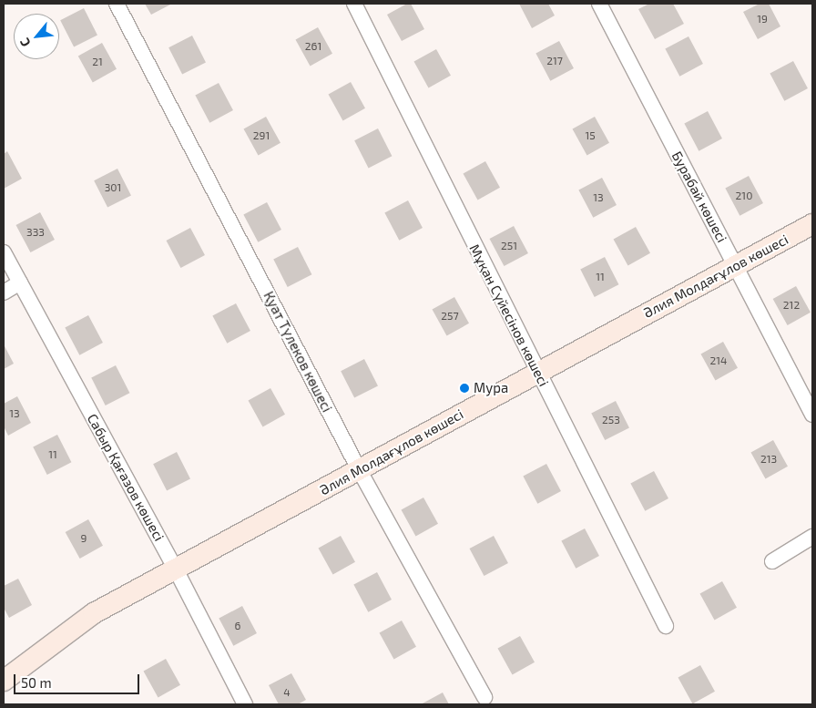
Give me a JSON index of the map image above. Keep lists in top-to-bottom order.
{
  "streets": {
    "main road": ["Әлия Молдағұлов көшесі"],
    "street": [
      "Бурабай көшесi",
      "Мұқан Сүйесінов көшесі",
      "Қуат Түлеков көшесі",
      "Сабыр Қағазов көшесі"
    ]
  },
  "crossings": [
    ["Бурабай көшесi", "Әлия Молдағұлов көшесі"],
    ["Әлия Молдағұлов көшесі", "Мұқан Сүйесінов көшесі"],
    ["Әлия Молдағұлов көшесі", "Қуат Түлеков көшесі"],
    ["Әлия Молдағұлов көшесі", "Сабыр Қағазов көшесі"]
  ],
  "places": ["Мура"],
  "house_numbers": [
    "19",
    "261",
    "217",
    "21",
    "291",
    "15",
    "301",
    "210",
    "13",
    "333",
    "251",
    "11",
    "212",
    "257",
    "214",
    "13",
    "253",
    "11",
    "213",
    "9",
    "6",
    "4"
  ],
  "scale_bar": "50 m",
  "north": "bottom left"
}
